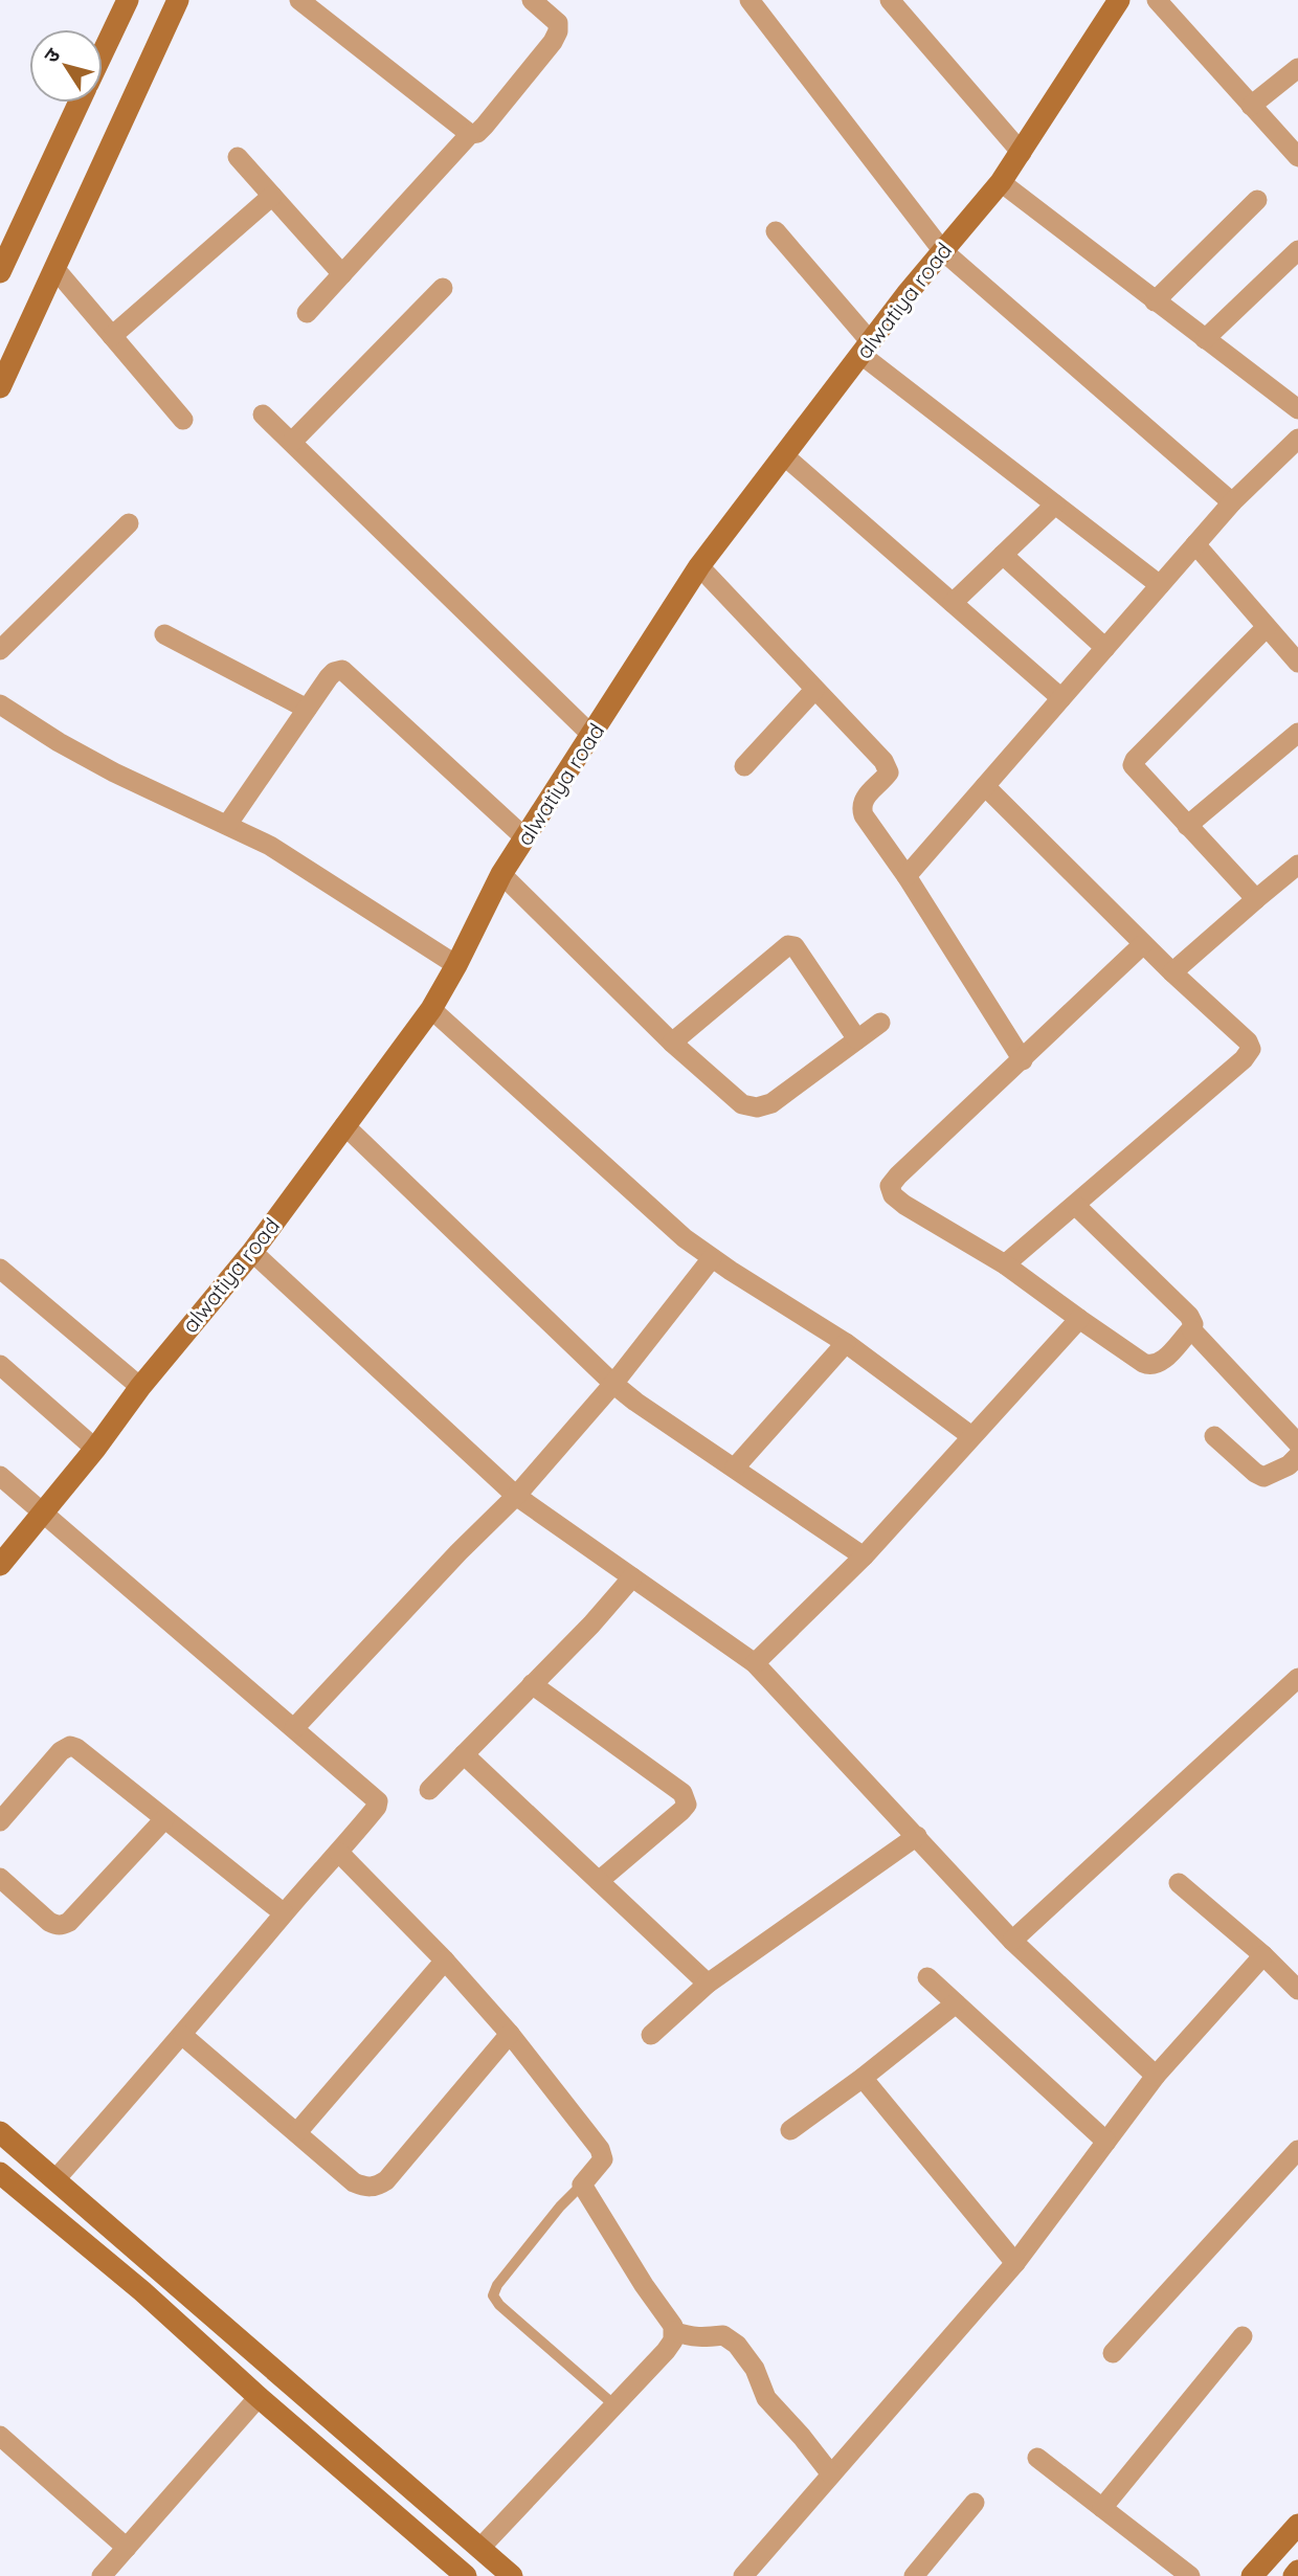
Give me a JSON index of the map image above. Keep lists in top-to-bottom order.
{
  "streets": {
    "street": ["alwatiya road"]
  },
  "north": "top left"
}
